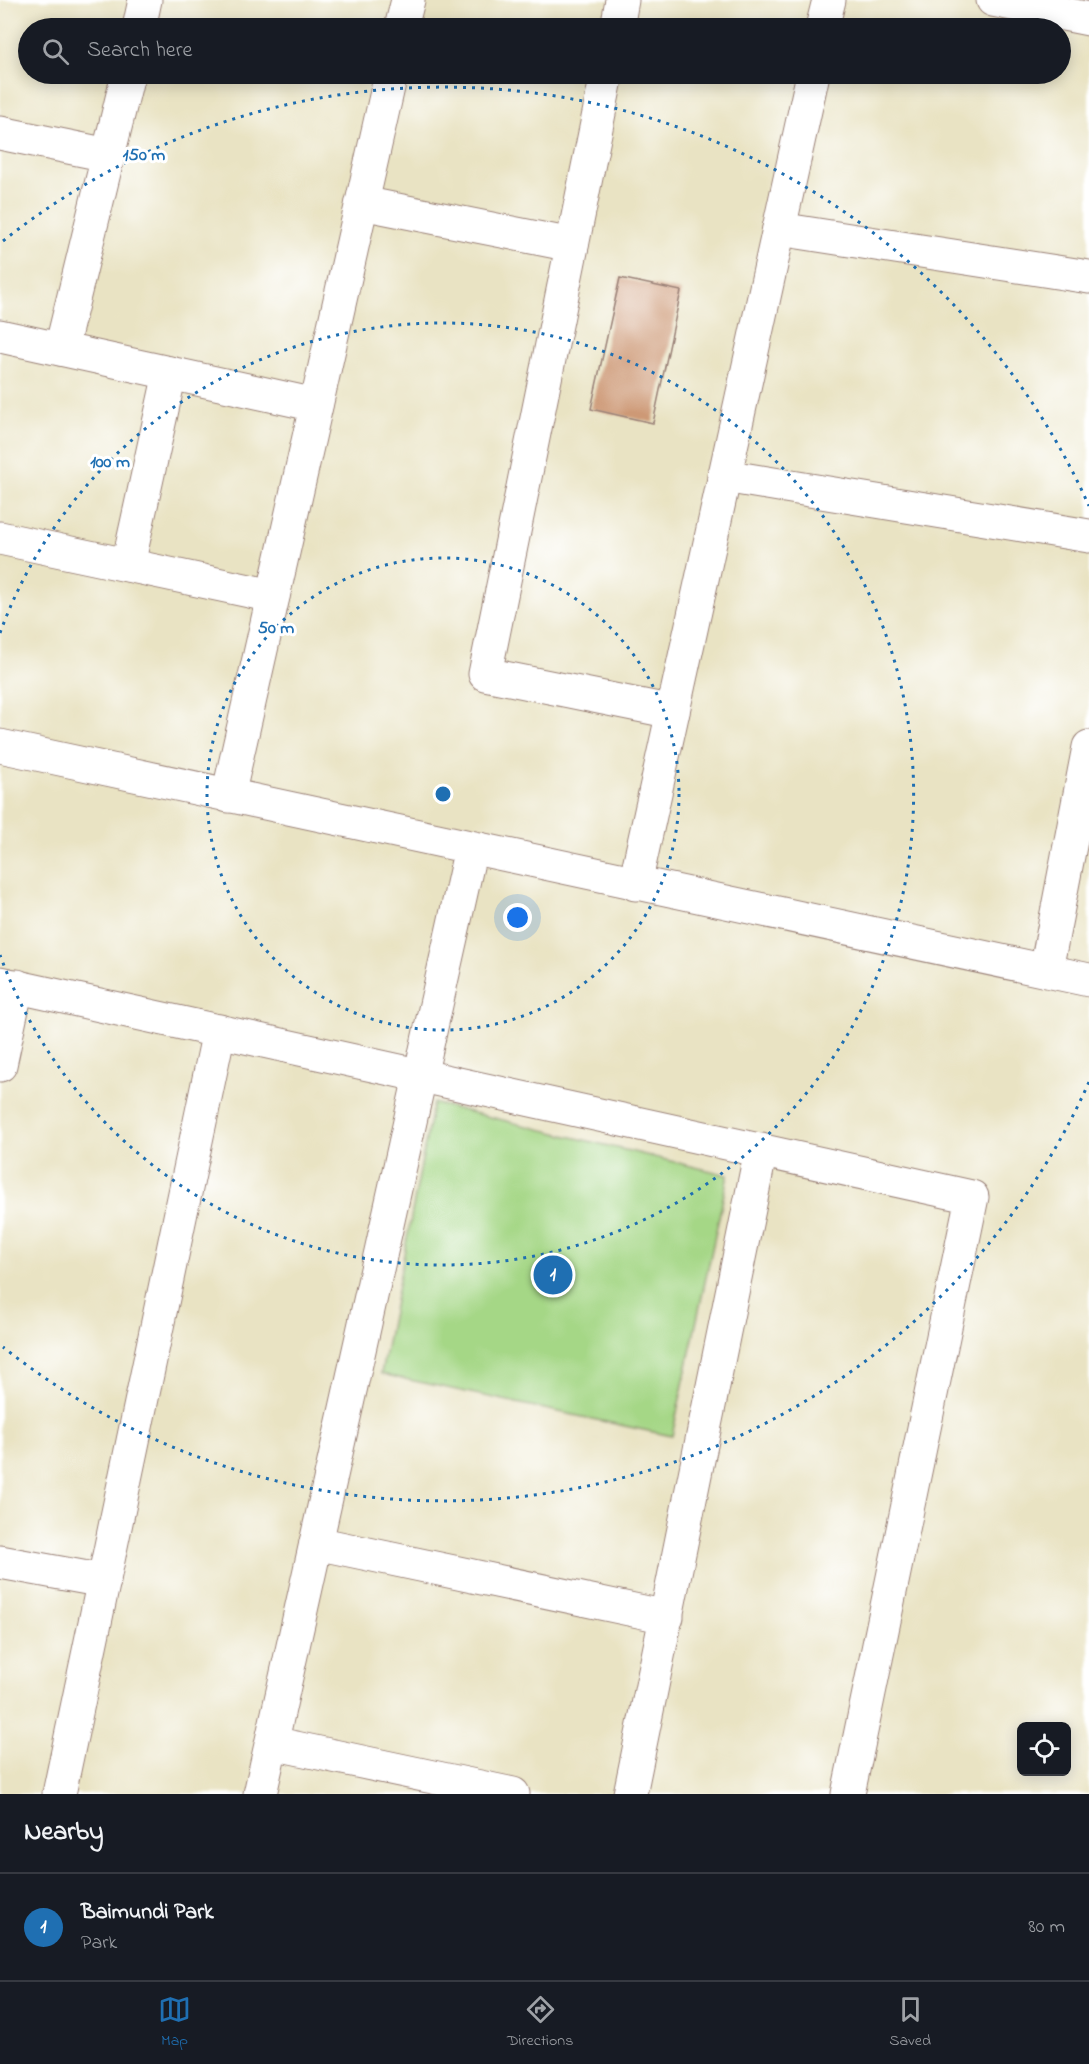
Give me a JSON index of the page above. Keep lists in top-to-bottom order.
{
  "page": {
    "search": "Search here",
    "pins": "1",
    "heading": "Nearby",
    "list": [
      {
        "mark": "1",
        "name": "Baimundi Park",
        "note": "Park",
        "value": "80 m"
      }
    ],
    "nav": ["Map", "Directions", "Saved"]
  },
  "rings": ["150 m", "100 m", "50 m"]
}
